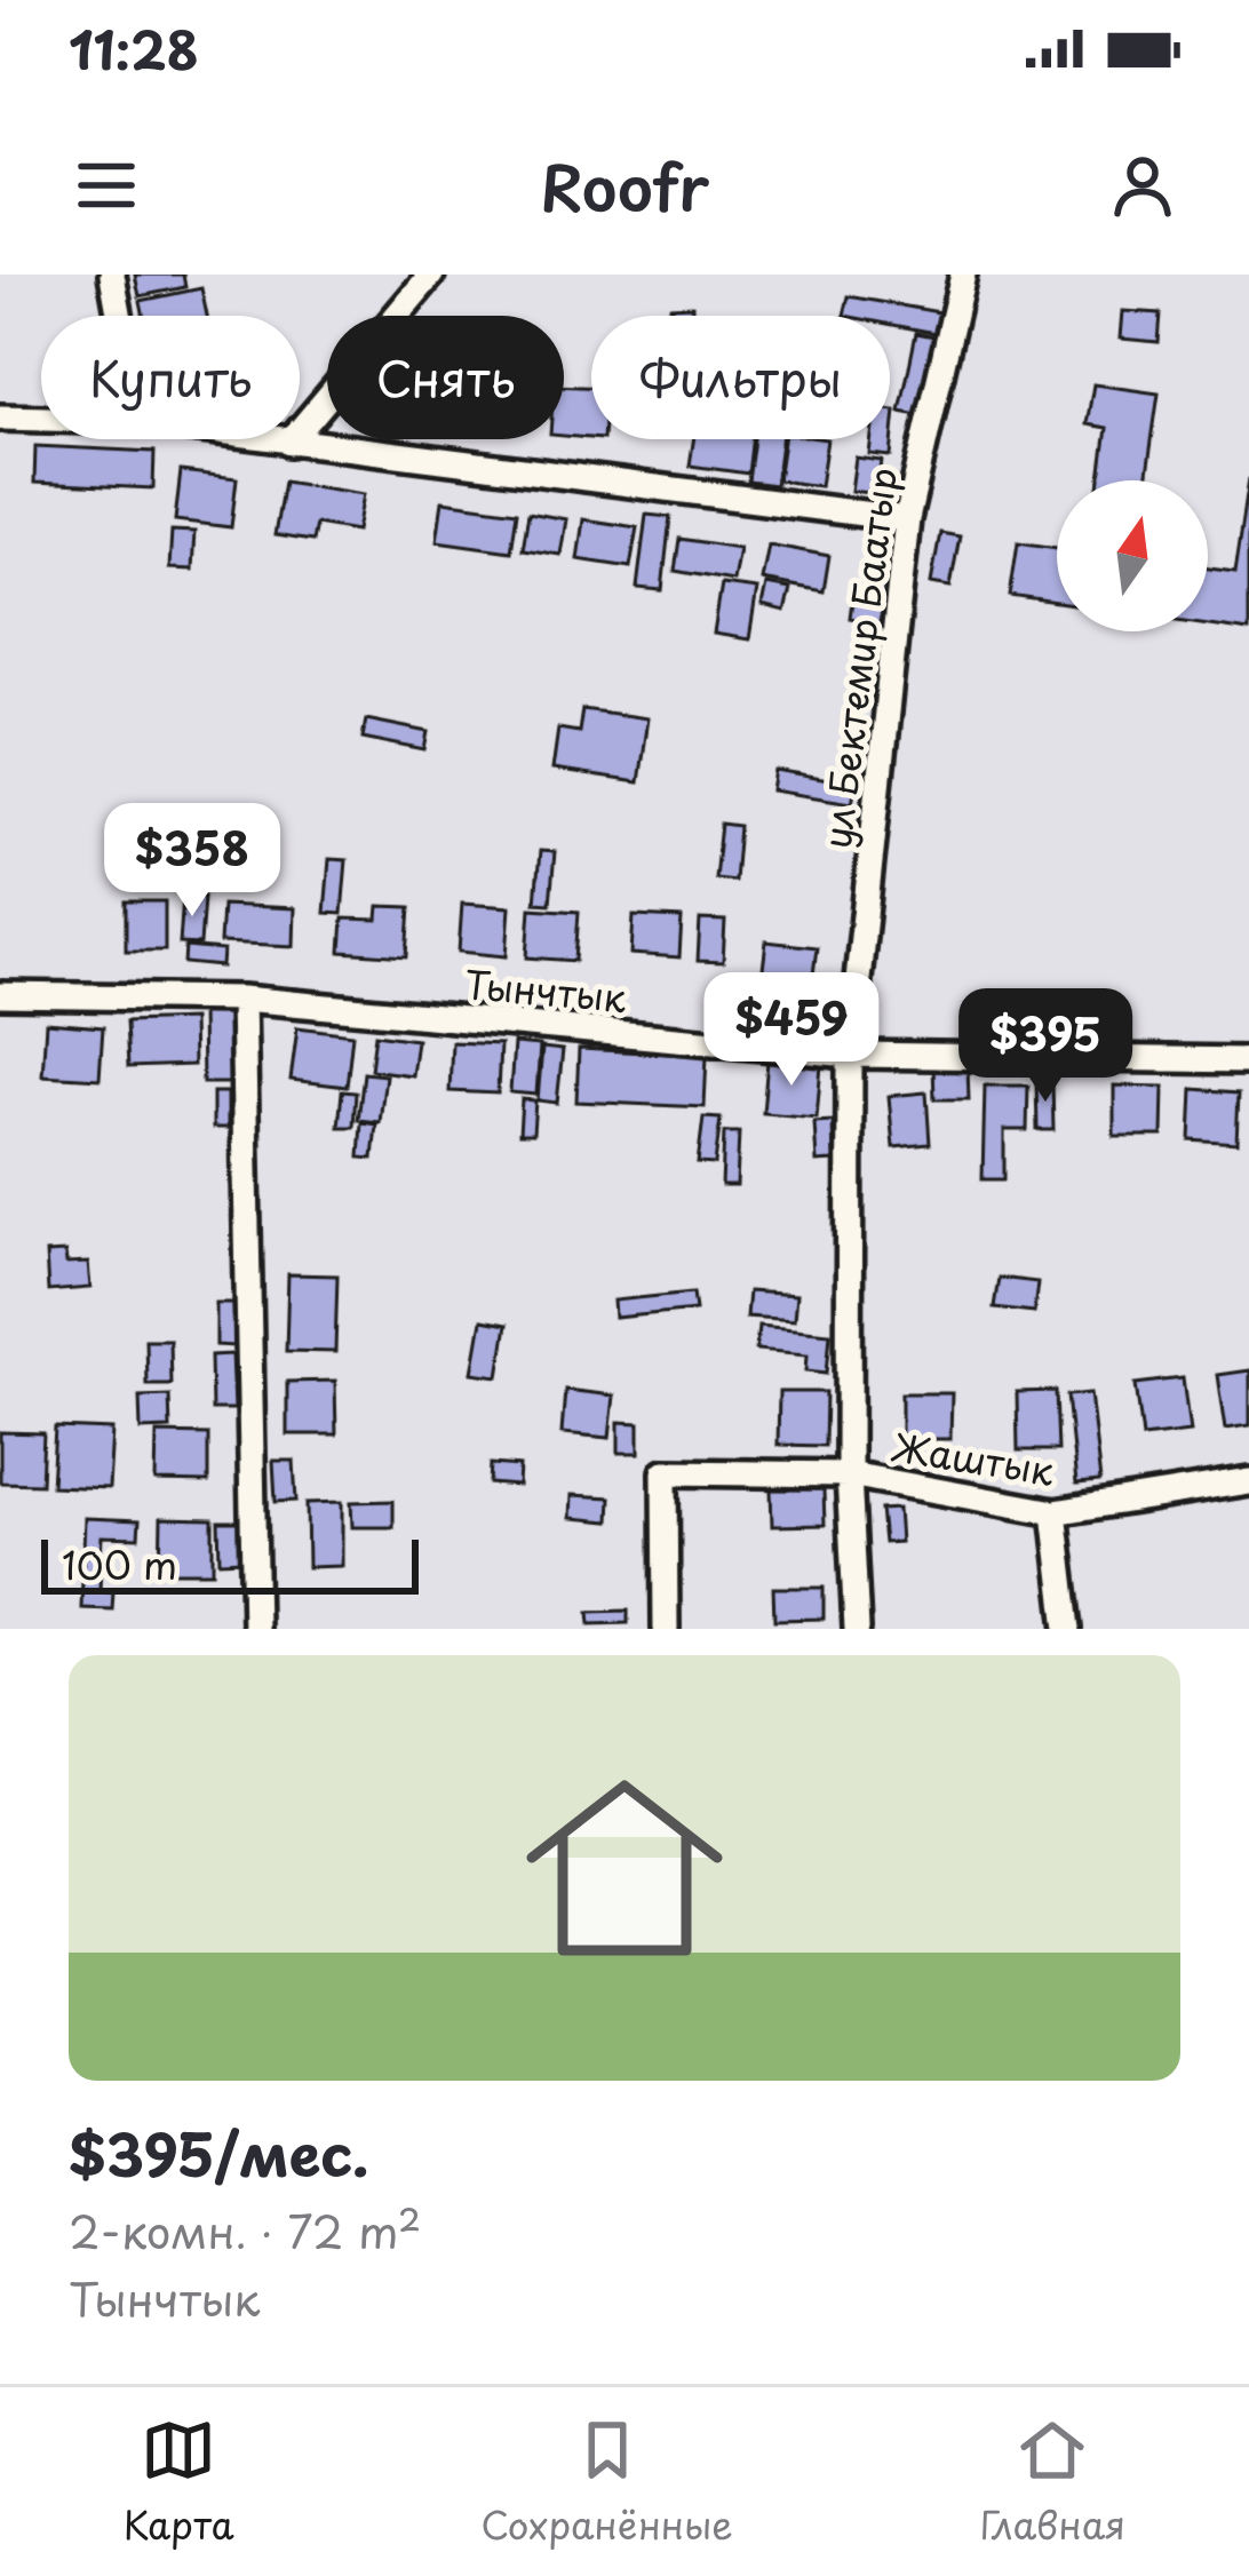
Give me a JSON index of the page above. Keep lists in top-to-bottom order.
{
  "streets": {
    "street": ["ул Бектемир Баатыр", "Тынчтык", "Жаштык"]
  },
  "crossings": [
    ["ул Бектемир Баатыр", "Тынчтык"],
    ["ул Бектемир Баатыр", "Жаштык"]
  ],
  "scale_bar": "100 m",
  "north": "top",
  "page": {
    "status": "11:28",
    "header": "Roofr",
    "chip": ["Купить", "Снять", "Фильтры"],
    "price": ["$358", "$459", "$395"],
    "scale": "100 m",
    "list": [
      {
        "name": "$395/мес.",
        "note": "2-комн. · 72 m² · Тынчтык"
      }
    ],
    "tabs": ["Карта", "Сохранённые", "Главная"]
  }
}
